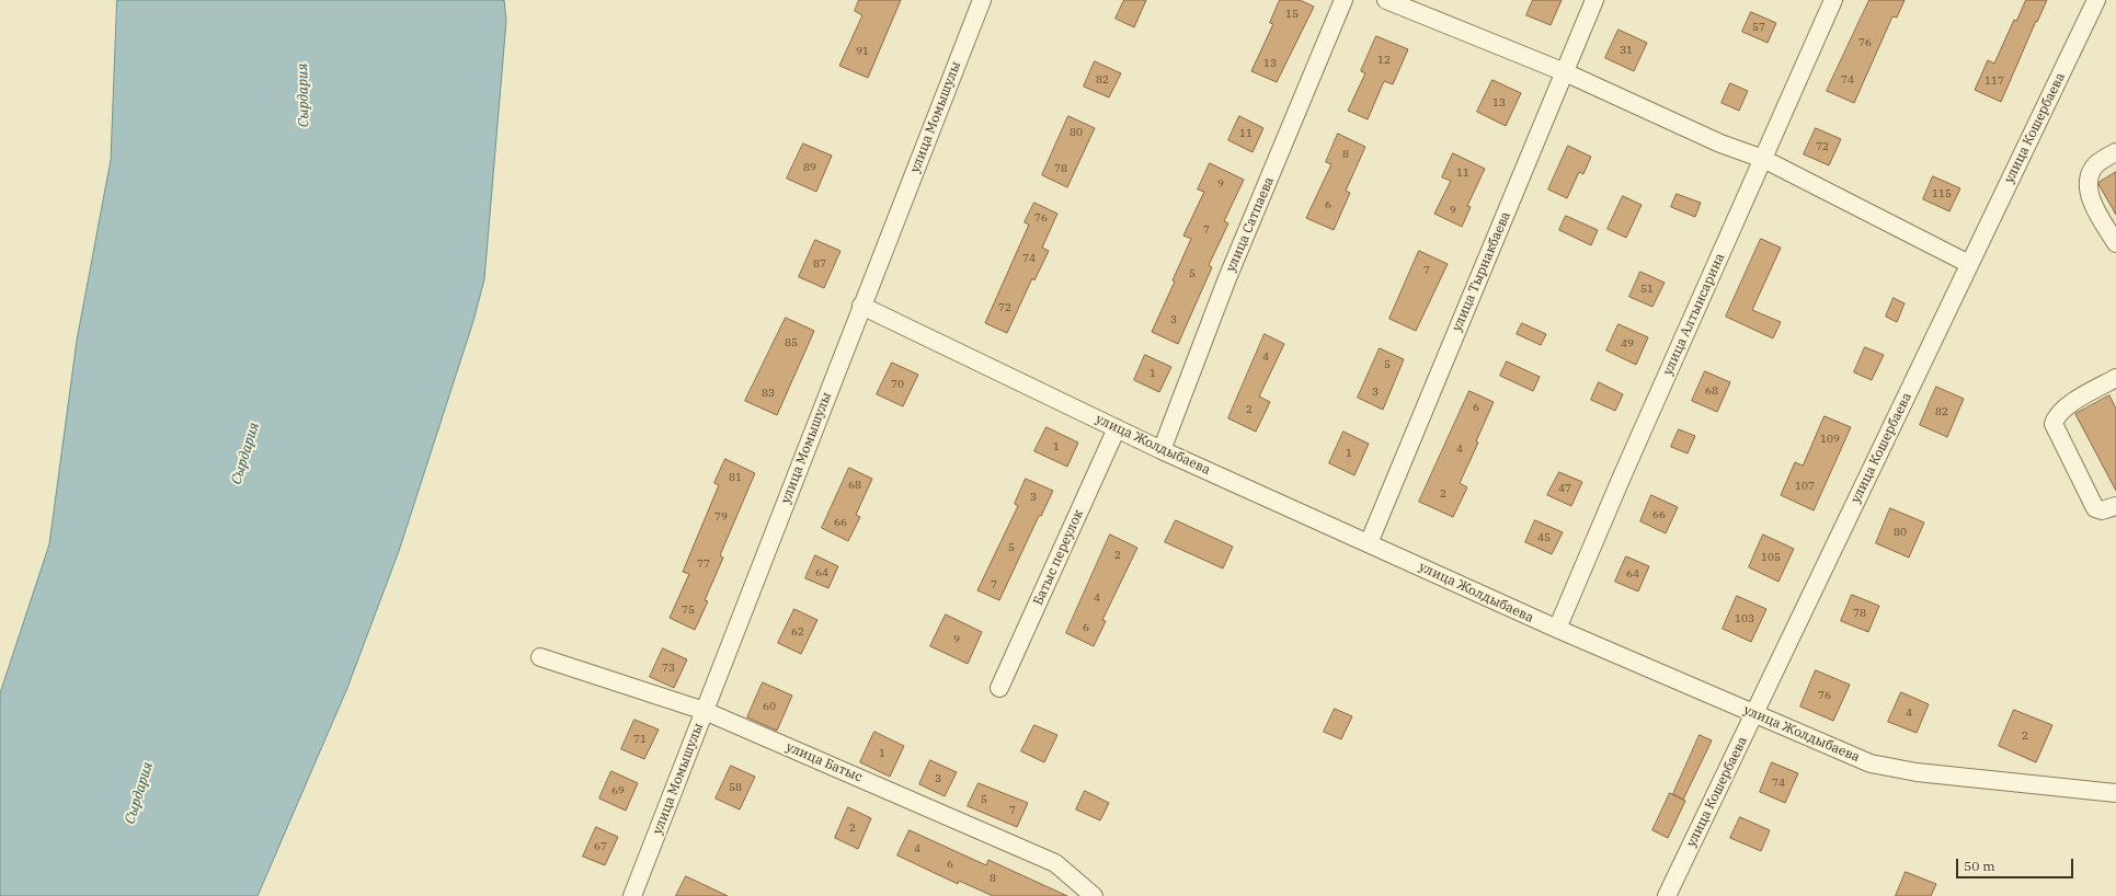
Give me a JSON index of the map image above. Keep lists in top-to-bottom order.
{
  "streets": {
    "street": [
      "улица Момышулы",
      "улица Кошербаева",
      "улица Сатпаева",
      "улица Тырнакбаева",
      "улица Алтынсарина",
      "улица Жолдыбаева",
      "Батыс переулок",
      "улица Батыс"
    ]
  },
  "crossings": [
    ["улица Момышулы", "улица Жолдыбаева"],
    ["улица Момышулы", "улица Батыс"],
    ["улица Кошербаева", "улица Жолдыбаева"],
    ["улица Сатпаева", "улица Жолдыбаева"],
    ["улица Тырнакбаева", "улица Жолдыбаева"],
    ["улица Алтынсарина", "улица Жолдыбаева"],
    ["улица Жолдыбаева", "Батыс переулок"]
  ],
  "water": ["Сырдария"],
  "house_numbers": [
    "15",
    "57",
    "76",
    "31",
    "91",
    "12",
    "13",
    "82",
    "74",
    "117",
    "13",
    "80",
    "11",
    "72",
    "8",
    "89",
    "78",
    "11",
    "9",
    "115",
    "6",
    "9",
    "76",
    "7",
    "74",
    "87",
    "7",
    "5",
    "51",
    "72",
    "3",
    "85",
    "49",
    "4",
    "5",
    "1",
    "70",
    "68",
    "3",
    "83",
    "6",
    "2",
    "82",
    "109",
    "1",
    "4",
    "1",
    "81",
    "68",
    "107",
    "47",
    "2",
    "3",
    "66",
    "79",
    "66",
    "80",
    "45",
    "5",
    "2",
    "105",
    "77",
    "64",
    "64",
    "7",
    "4",
    "75",
    "78",
    "103",
    "6",
    "62",
    "9",
    "73",
    "76",
    "60",
    "4",
    "2",
    "71",
    "1",
    "3",
    "74",
    "58",
    "69",
    "5",
    "7",
    "2",
    "67",
    "4",
    "6",
    "8"
  ],
  "scale_bar": "50 m"
}
